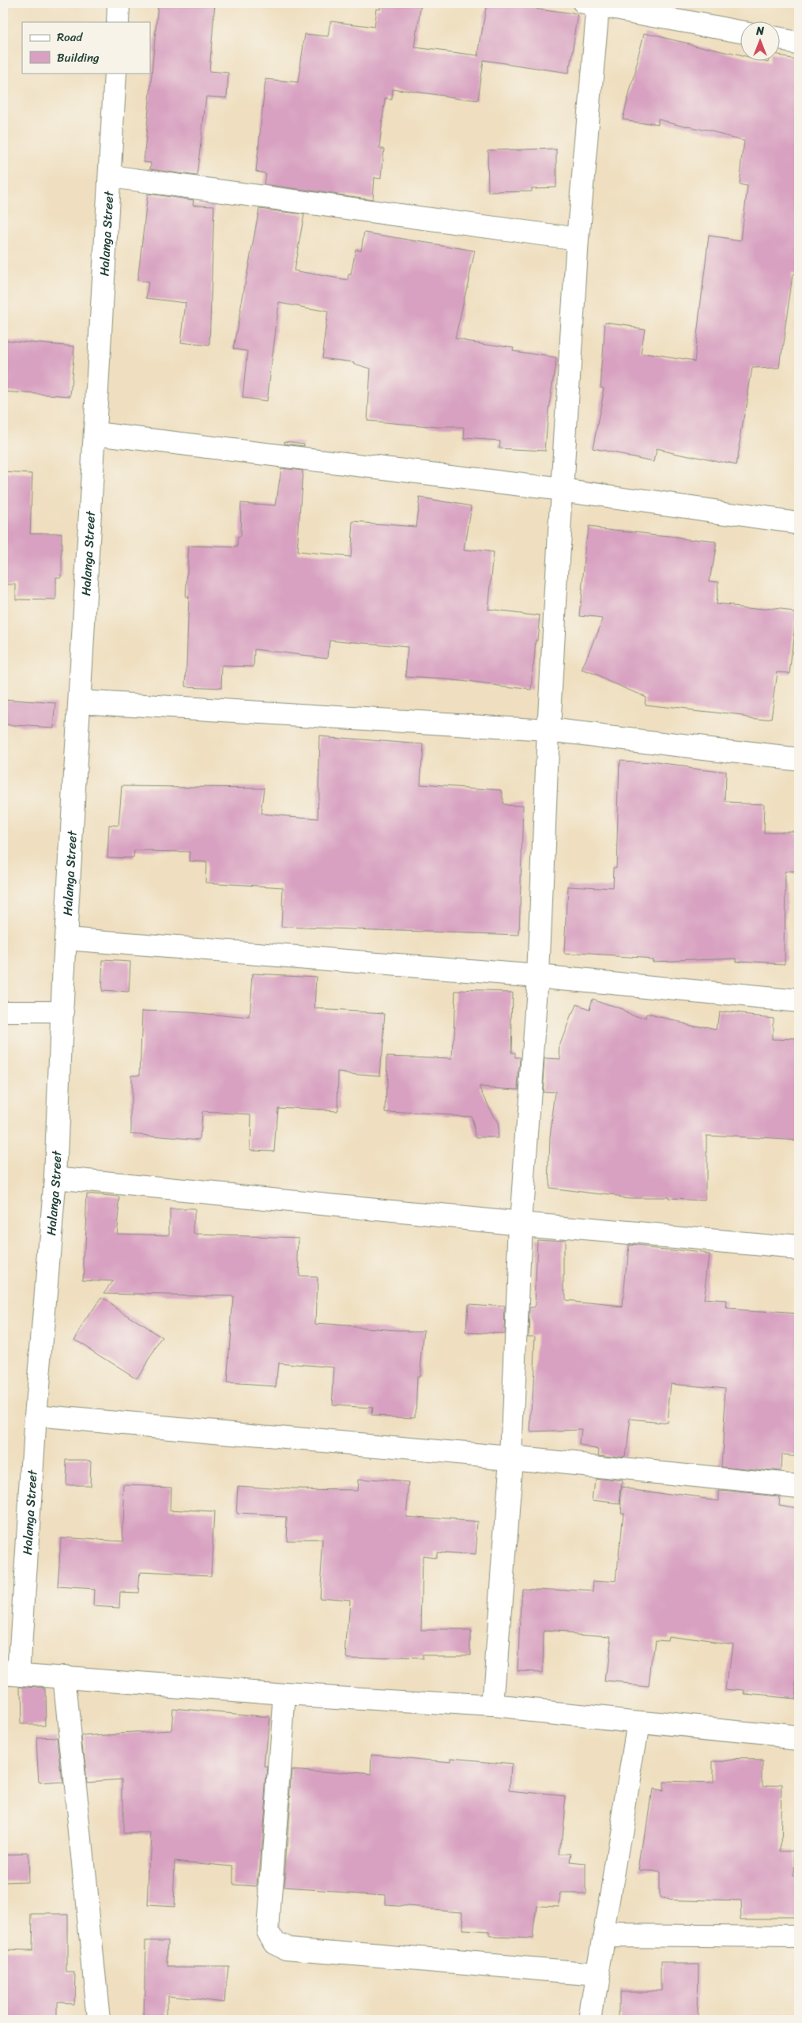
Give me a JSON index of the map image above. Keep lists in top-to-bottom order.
{
  "streets": {
    "street": ["Halanga Street"]
  },
  "legend": ["Road", "Building"],
  "north": "top"
}
